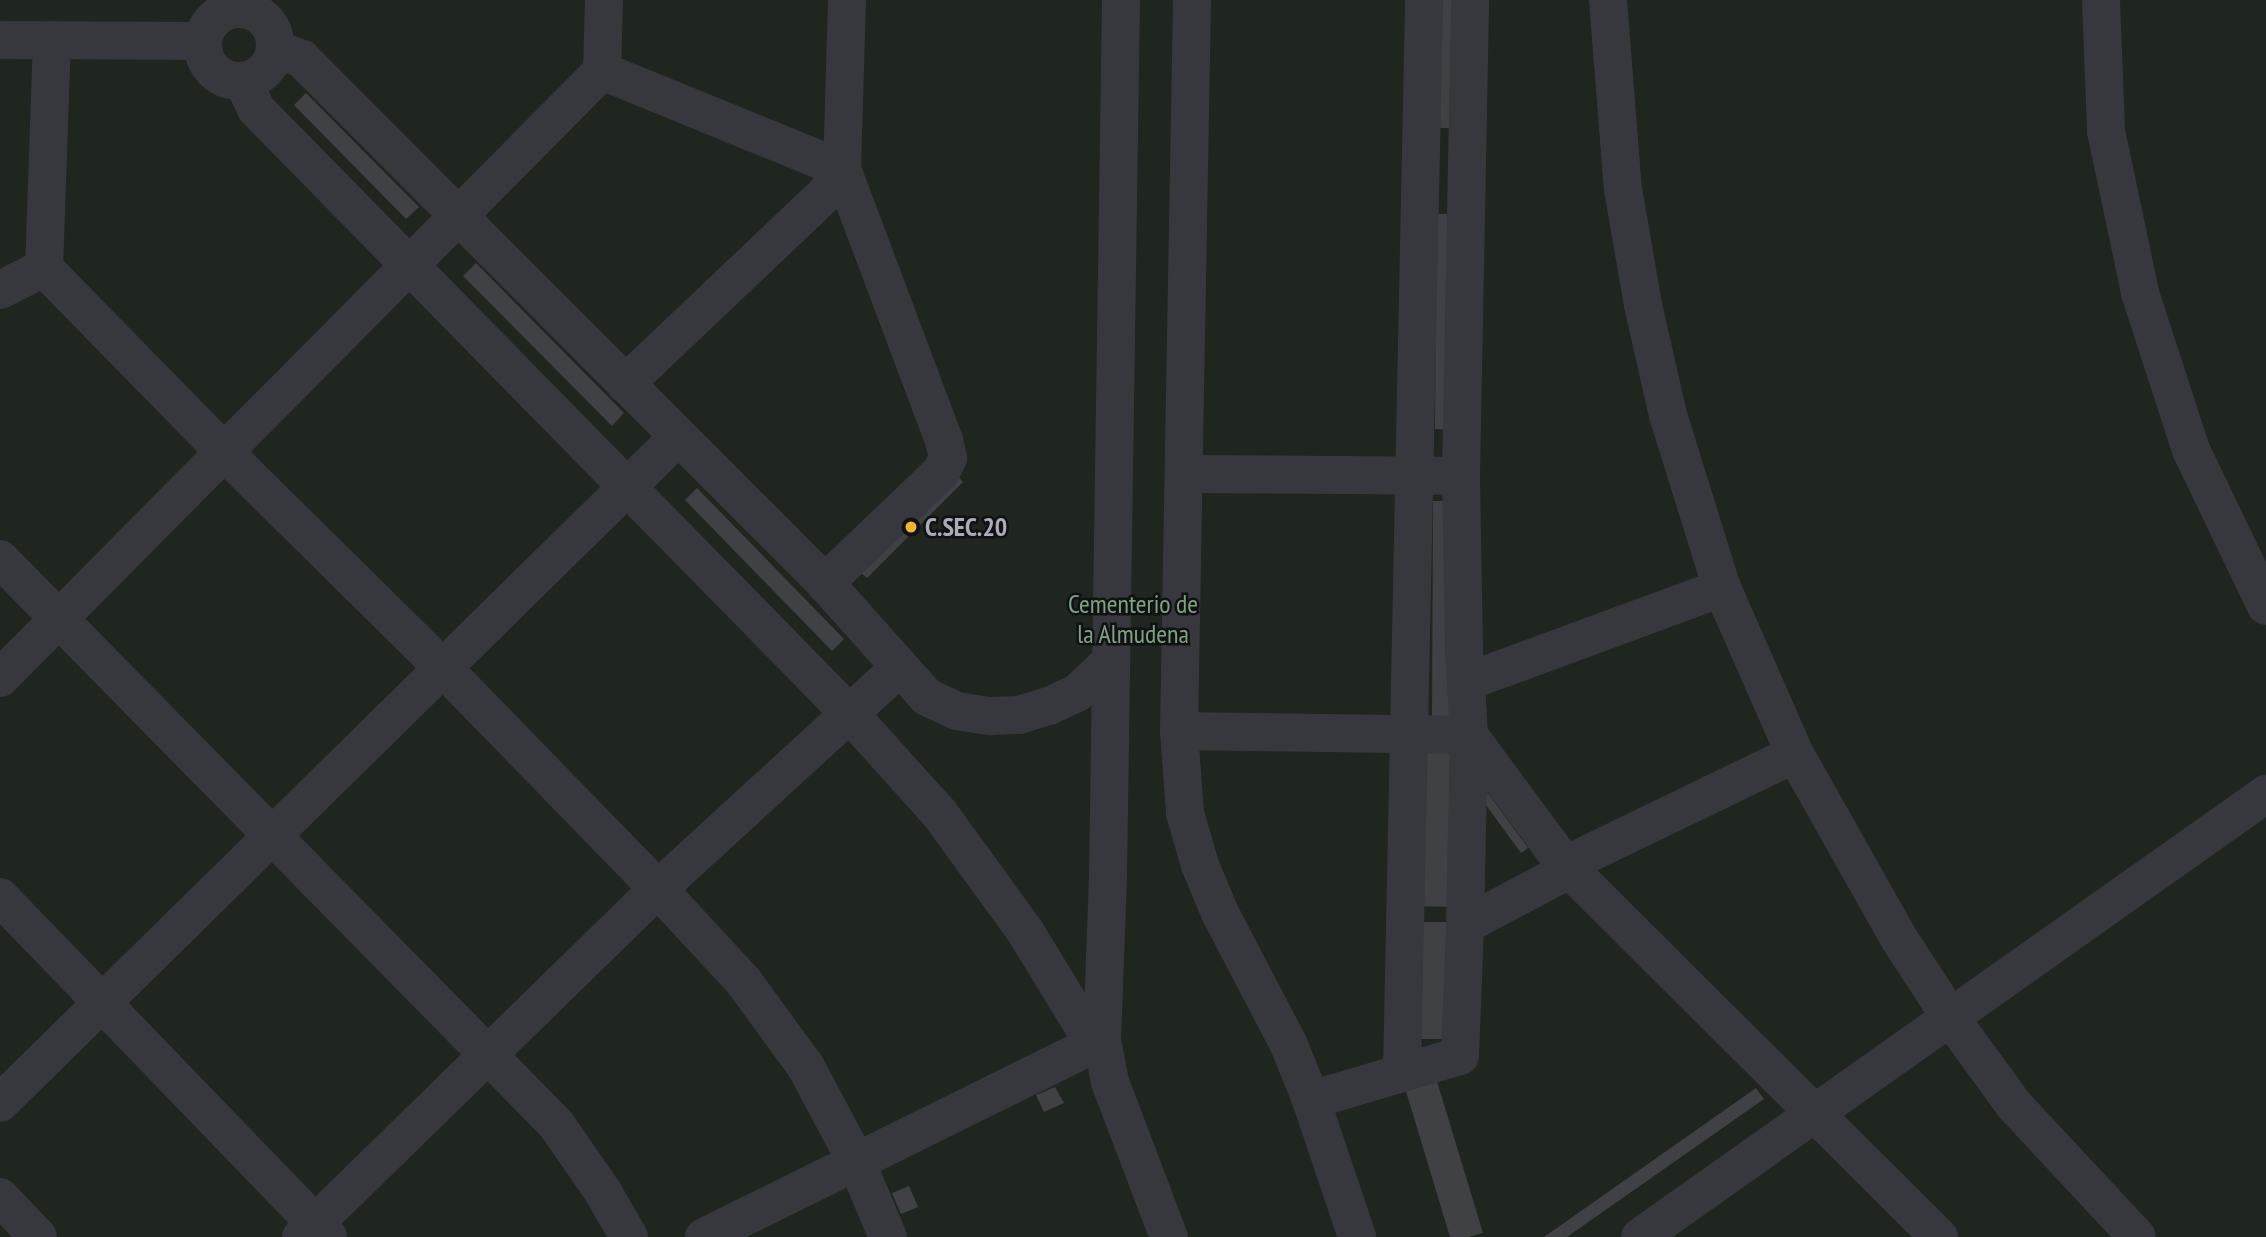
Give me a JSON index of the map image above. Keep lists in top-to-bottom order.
{
  "parks": ["Cementerio de la Almudena"],
  "places": ["C.SEC.20"]
}
